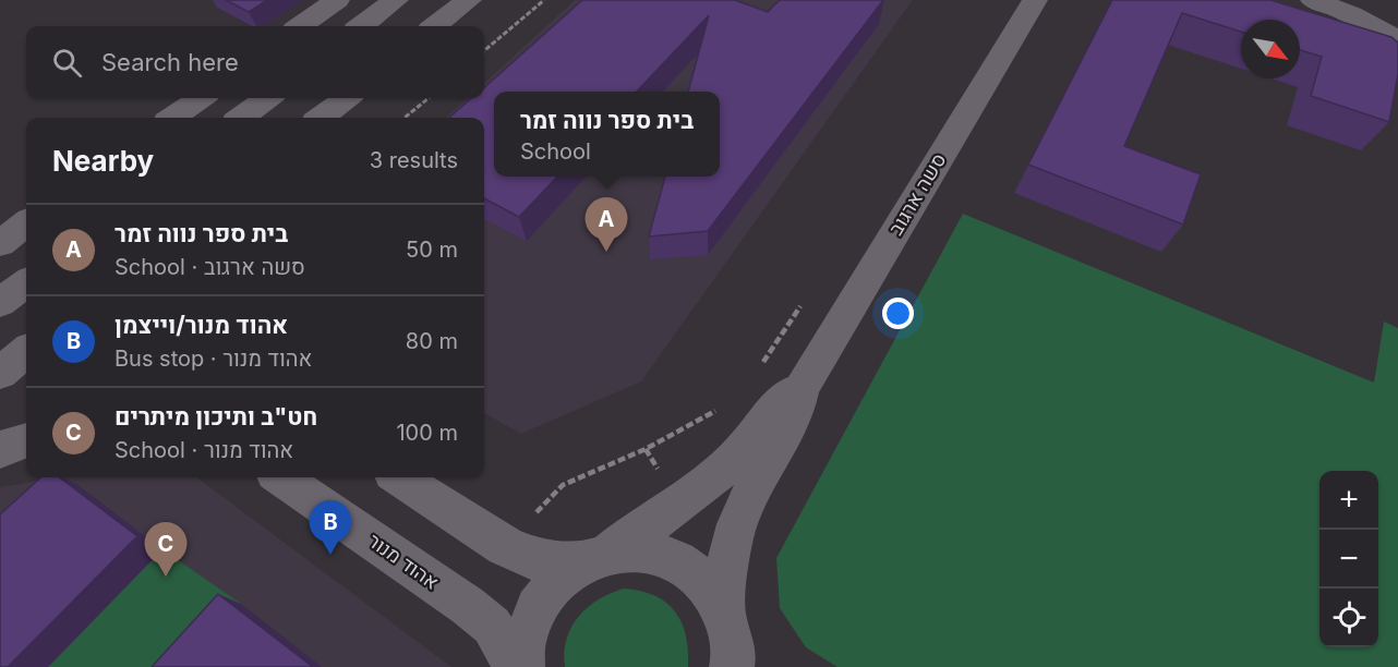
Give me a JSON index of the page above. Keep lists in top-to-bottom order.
{
  "streets": {
    "street": ["סשה ארגוב", "אהוד מנור"]
  },
  "north": "bottom right",
  "page": {
    "search": "Search here",
    "popup": ["בית ספר נווה זמר", "School"],
    "heading": ["Nearby", "3 results"],
    "pins": ["A", "B", "C"],
    "list": [
      {
        "mark": "A",
        "name": "בית ספר נווה זמר",
        "note": "School · סשה ארגוב",
        "value": "50 m"
      },
      {
        "mark": "B",
        "name": "אהוד מנור/וייצמן",
        "note": "Bus stop · אהוד מנור",
        "value": "80 m"
      },
      {
        "mark": "C",
        "name": "חט\"ב ותיכון מיתרים",
        "note": "School · אהוד מנור",
        "value": "100 m"
      }
    ],
    "map_buttons": ["+", "−"]
  }
}
